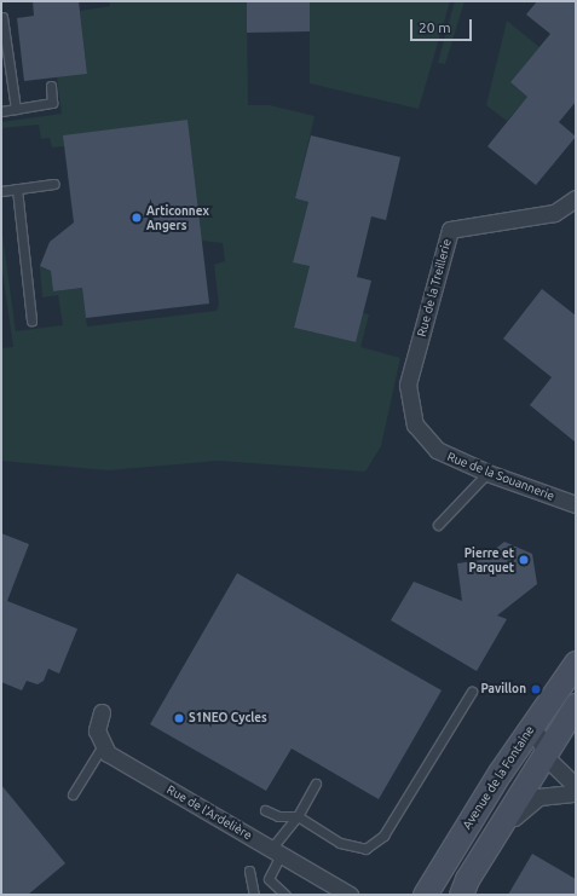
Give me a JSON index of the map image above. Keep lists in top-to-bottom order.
{
  "streets": {
    "street": [
      "Rue de la Treillerie",
      "Rue de la Souannerie",
      "Avenue de la Fontaine",
      "Rue de l'Ardelière"
    ]
  },
  "crossings": [
    ["Rue de la Treillerie", "Rue de la Souannerie"]
  ],
  "places": [
    "Articonnex Angers",
    "Pierre et Parquet",
    "Pavillon",
    "S1NEO Cycles"
  ],
  "scale_bar": "20 m"
}
